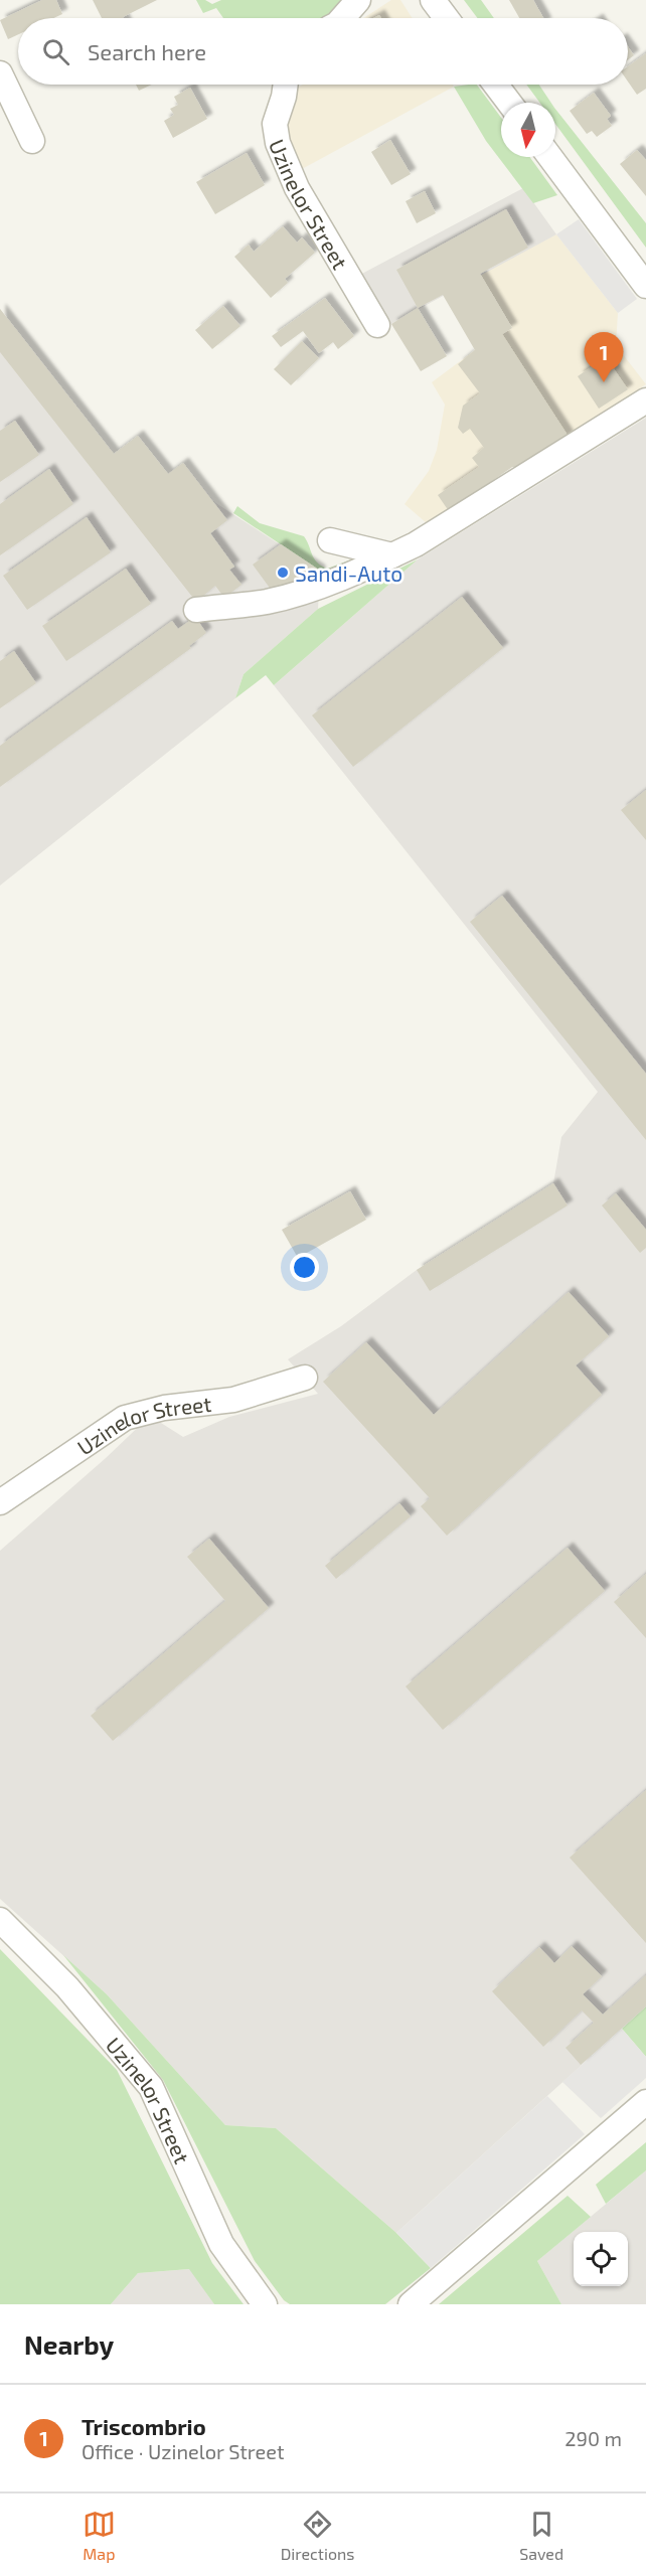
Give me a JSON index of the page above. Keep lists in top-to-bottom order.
{
  "streets": {
    "street": ["Uzinelor Street"]
  },
  "places": ["Sandi-Auto"],
  "north": "bottom",
  "page": {
    "search": "Search here",
    "pins": "1",
    "heading": "Nearby",
    "list": [
      {
        "mark": "1",
        "name": "Triscombrio",
        "note": "Office · Uzinelor Street",
        "value": "290 m"
      }
    ],
    "nav": ["Map", "Directions", "Saved"]
  }
}
